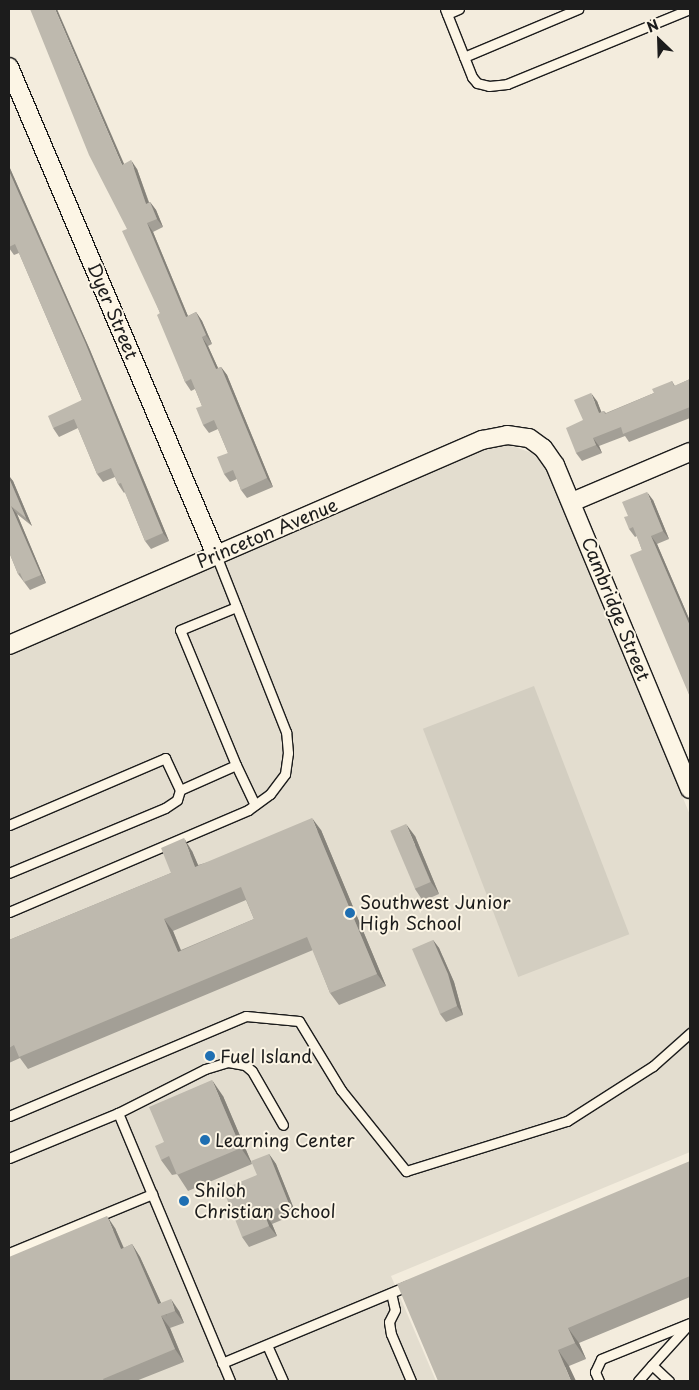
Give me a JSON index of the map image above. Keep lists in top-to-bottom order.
{
  "streets": {
    "street": ["Dyer Street", "Princeton Avenue", "Cambridge Street"]
  },
  "crossings": [
    ["Dyer Street", "Princeton Avenue"],
    ["Princeton Avenue", "Cambridge Street"]
  ],
  "places": [
    "Southwest Junior High School",
    "Fuel Island",
    "Learning Center",
    "Shiloh Christian School"
  ],
  "north": "top left"
}
